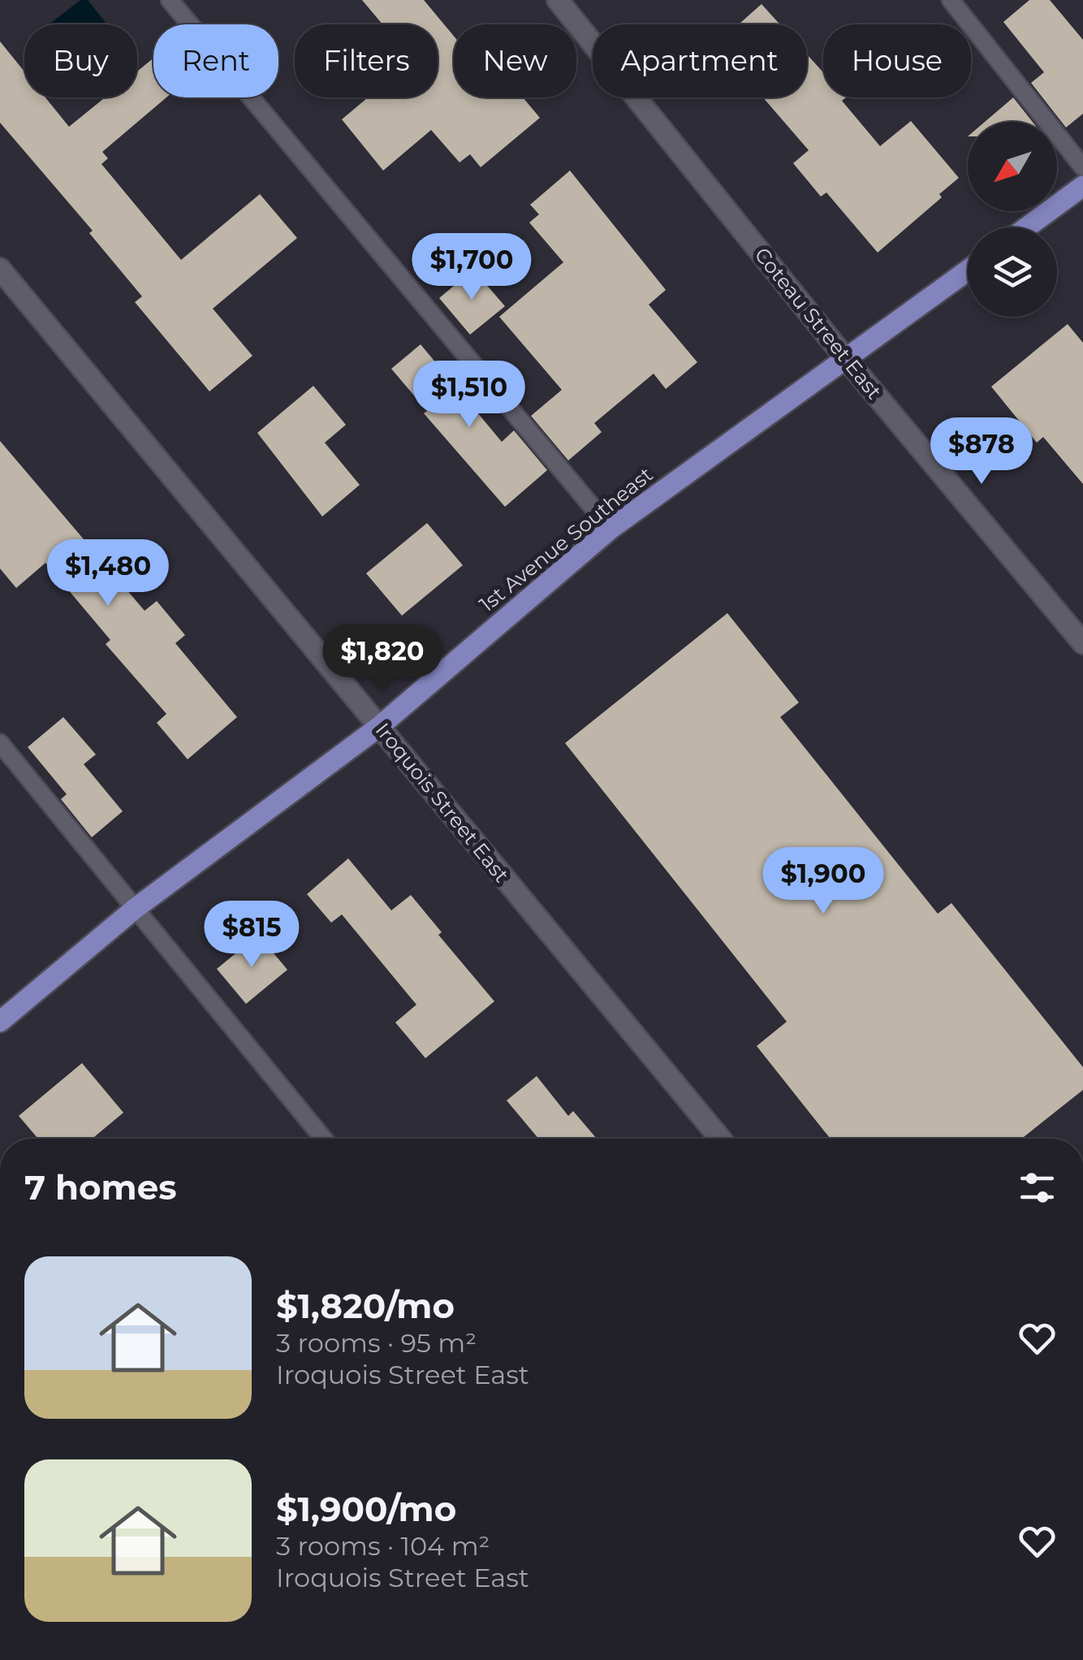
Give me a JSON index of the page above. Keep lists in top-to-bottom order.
{
  "streets": {
    "main road": ["1st Avenue Southeast"],
    "street": ["Coteau Street East", "Iroquois Street East"]
  },
  "crossings": [
    ["Coteau Street East", "1st Avenue Southeast"],
    ["1st Avenue Southeast", "Iroquois Street East"]
  ],
  "north": "bottom left",
  "page": {
    "chip": [
      "Buy",
      "Rent",
      "Filters",
      "New",
      "Apartment",
      "House"
    ],
    "price": [
      "$1,700",
      "$1,510",
      "$878",
      "$1,480",
      "$1,820",
      "$1,900",
      "$815"
    ],
    "heading": "7 homes",
    "list": [
      {
        "name": "$1,820/mo",
        "note": "3 rooms · 95 m² · Iroquois Street East"
      },
      {
        "name": "$1,900/mo",
        "note": "3 rooms · 104 m² · Iroquois Street East"
      }
    ]
  }
}
